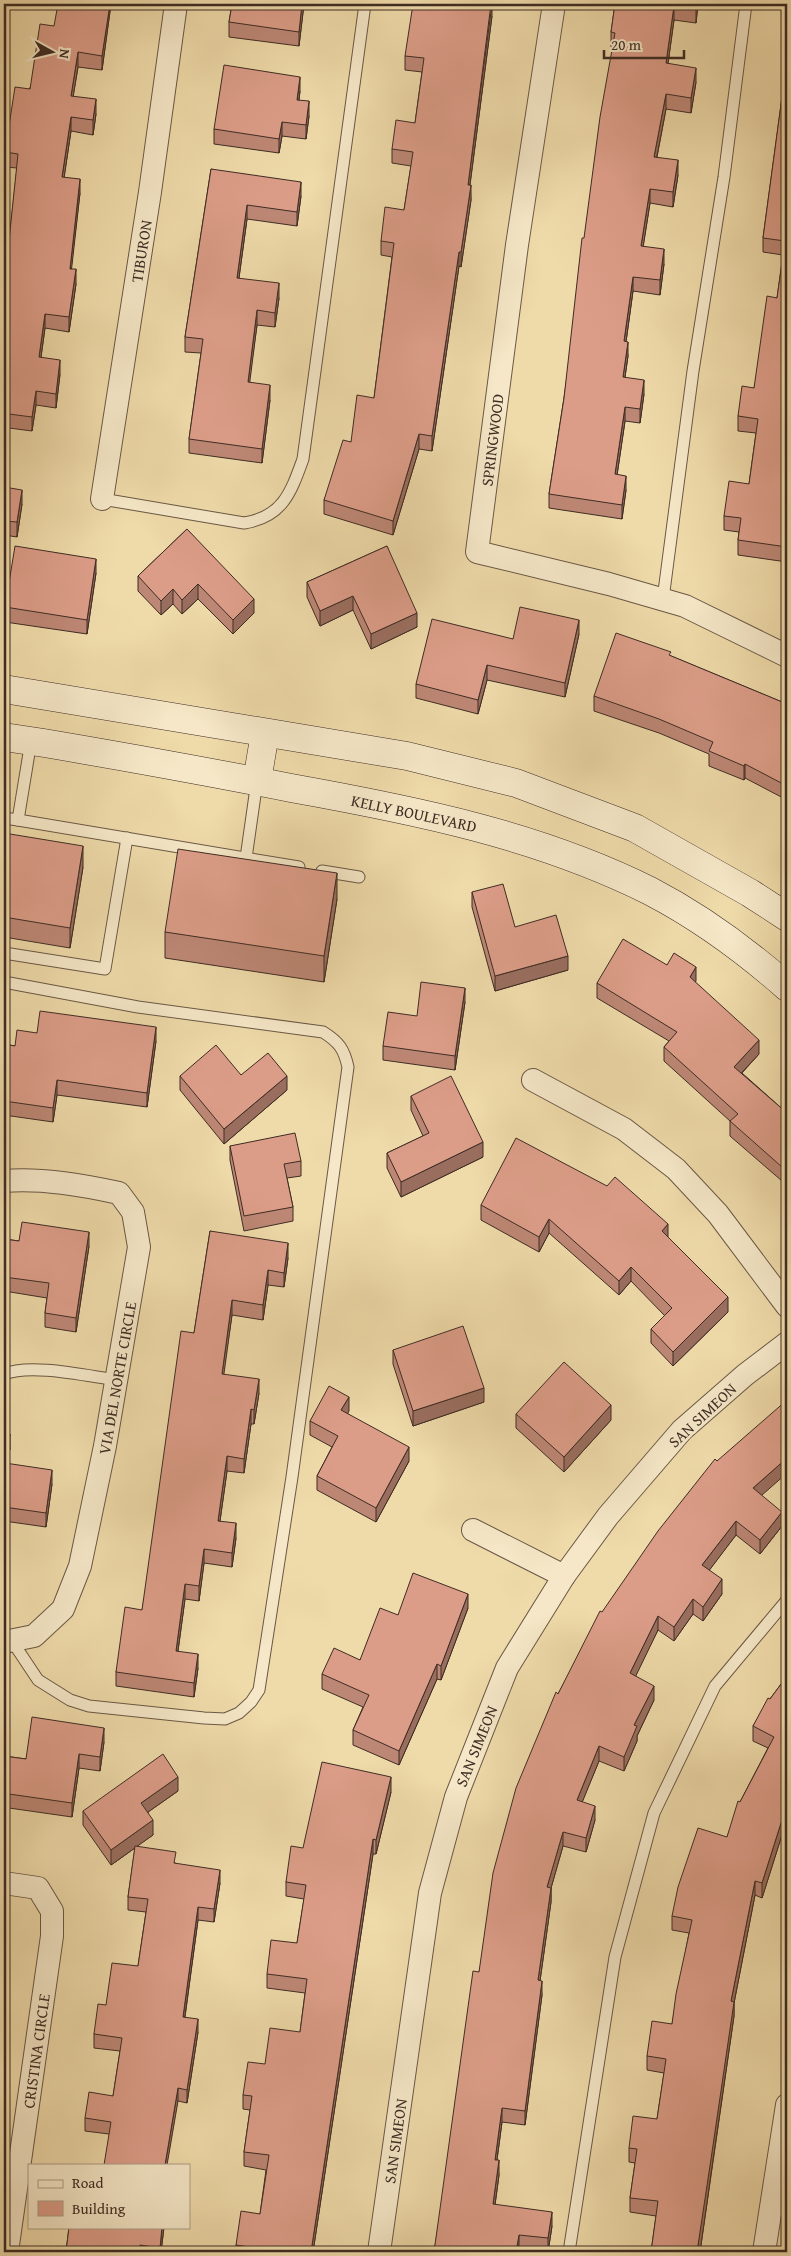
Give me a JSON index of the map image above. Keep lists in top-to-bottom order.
{
  "streets": {
    "main road": ["KELLY BOULEVARD"],
    "street": [
      "TIBURON",
      "SPRINGWOOD",
      "VIA DEL NORTE CIRCLE",
      "SAN SIMEON",
      "CRISTINA CIRCLE"
    ]
  },
  "legend": ["Road", "Building"],
  "scale_bar": "20 m",
  "north": "right"
}
